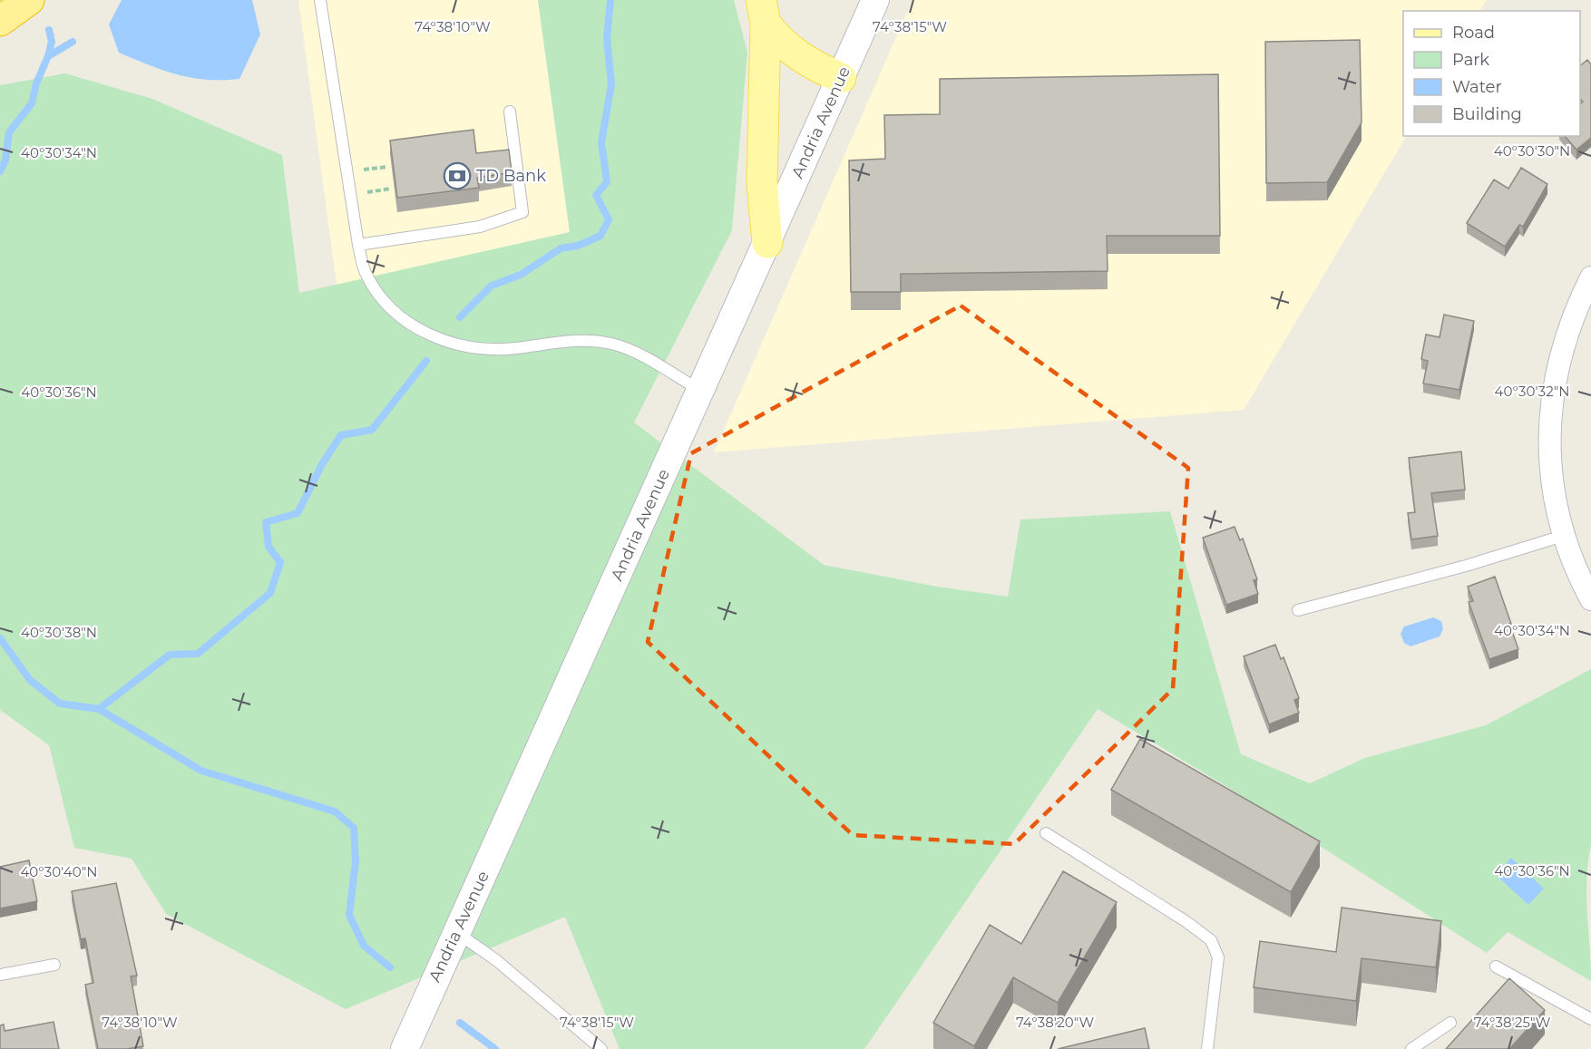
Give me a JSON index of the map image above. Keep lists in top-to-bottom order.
{
  "streets": {
    "street": ["Andria Avenue"]
  },
  "places": {
    "bank": ["TD Bank"]
  },
  "legend": [
    "Road",
    "Park",
    "Water",
    "Building"
  ],
  "coordinates": [
    "74°38'10\"W",
    "74°38'15\"W",
    "40°30'30\"N",
    "40°30'34\"N",
    "40°30'32\"N",
    "40°30'36\"N",
    "40°30'38\"N",
    "40°30'40\"N",
    "74°38'20\"W",
    "74°38'25\"W"
  ]
}
